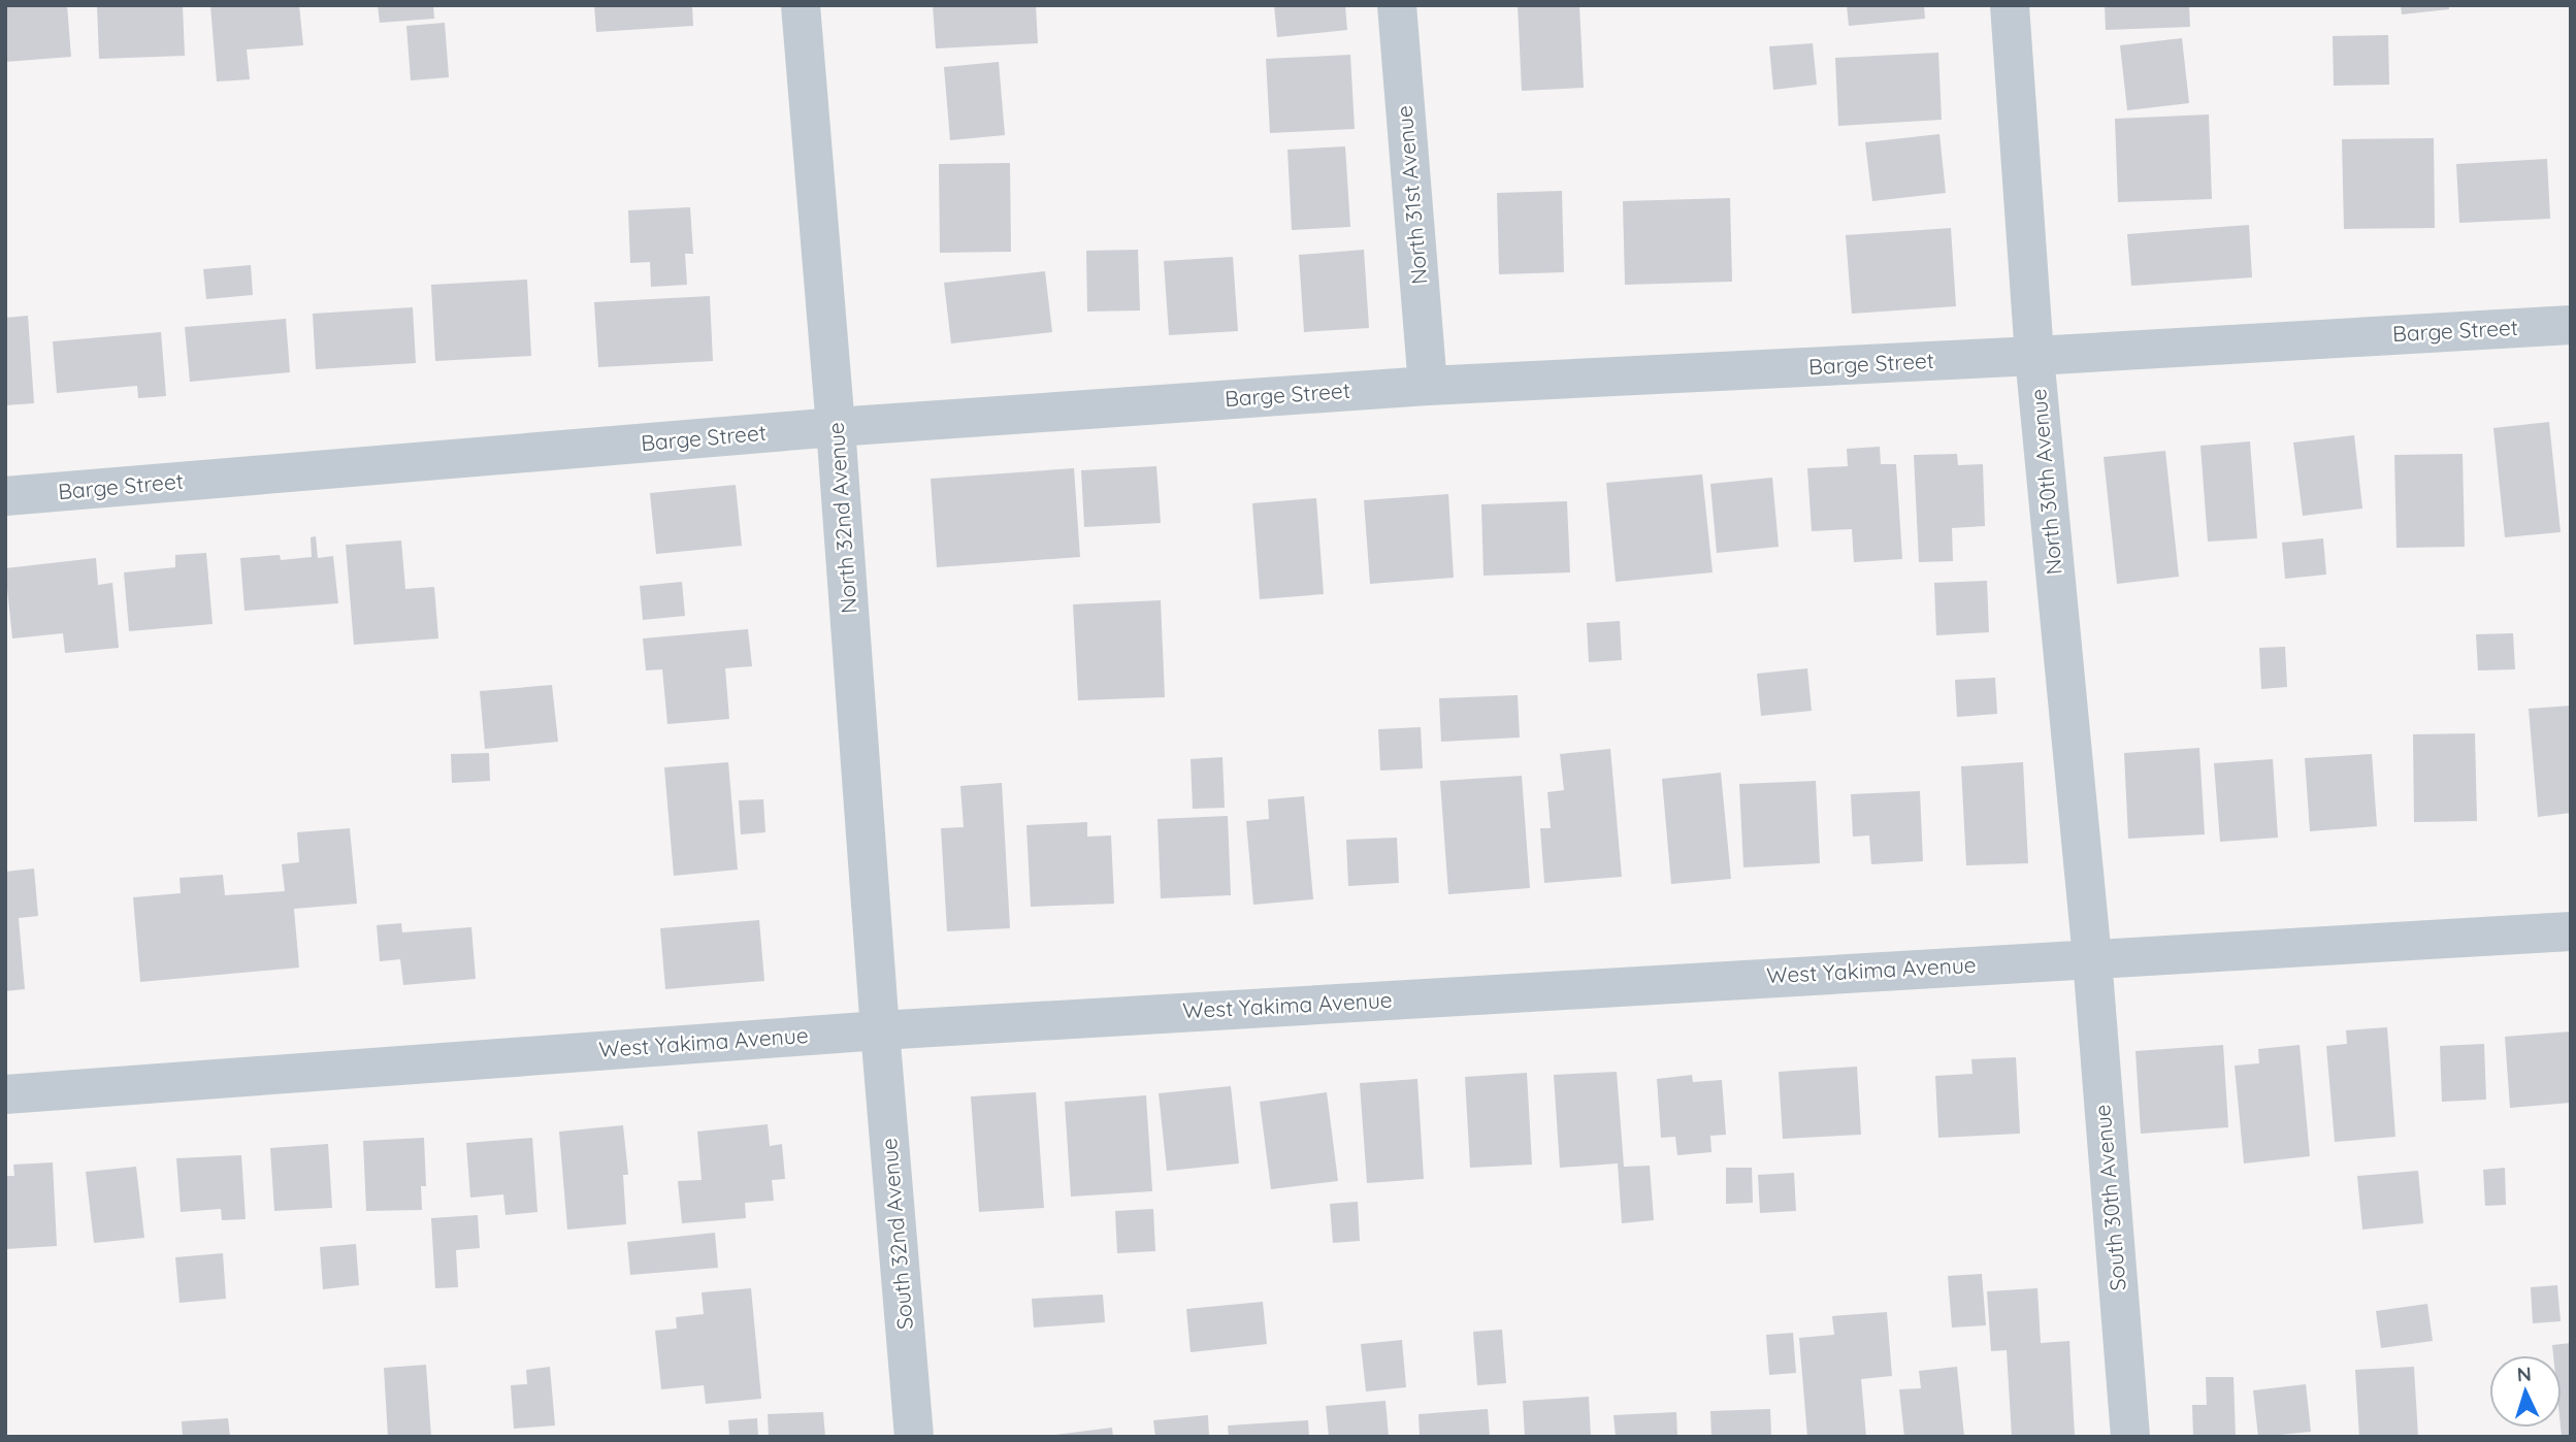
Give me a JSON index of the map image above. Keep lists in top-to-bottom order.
{
  "streets": {
    "street": [
      "North 31st Avenue",
      "Barge Street",
      "North 30th Avenue",
      "North 32nd Avenue",
      "West Yakima Avenue",
      "South 30th Avenue",
      "South 32nd Avenue"
    ]
  },
  "crossings": [
    ["North 31st Avenue", "Barge Street"],
    ["Barge Street", "North 30th Avenue"],
    ["Barge Street", "North 32nd Avenue"],
    ["North 30th Avenue", "West Yakima Avenue"],
    ["North 30th Avenue", "South 30th Avenue"],
    ["North 32nd Avenue", "West Yakima Avenue"],
    ["North 32nd Avenue", "South 32nd Avenue"],
    ["West Yakima Avenue", "South 30th Avenue"],
    ["West Yakima Avenue", "South 32nd Avenue"]
  ],
  "north": "top"
}
